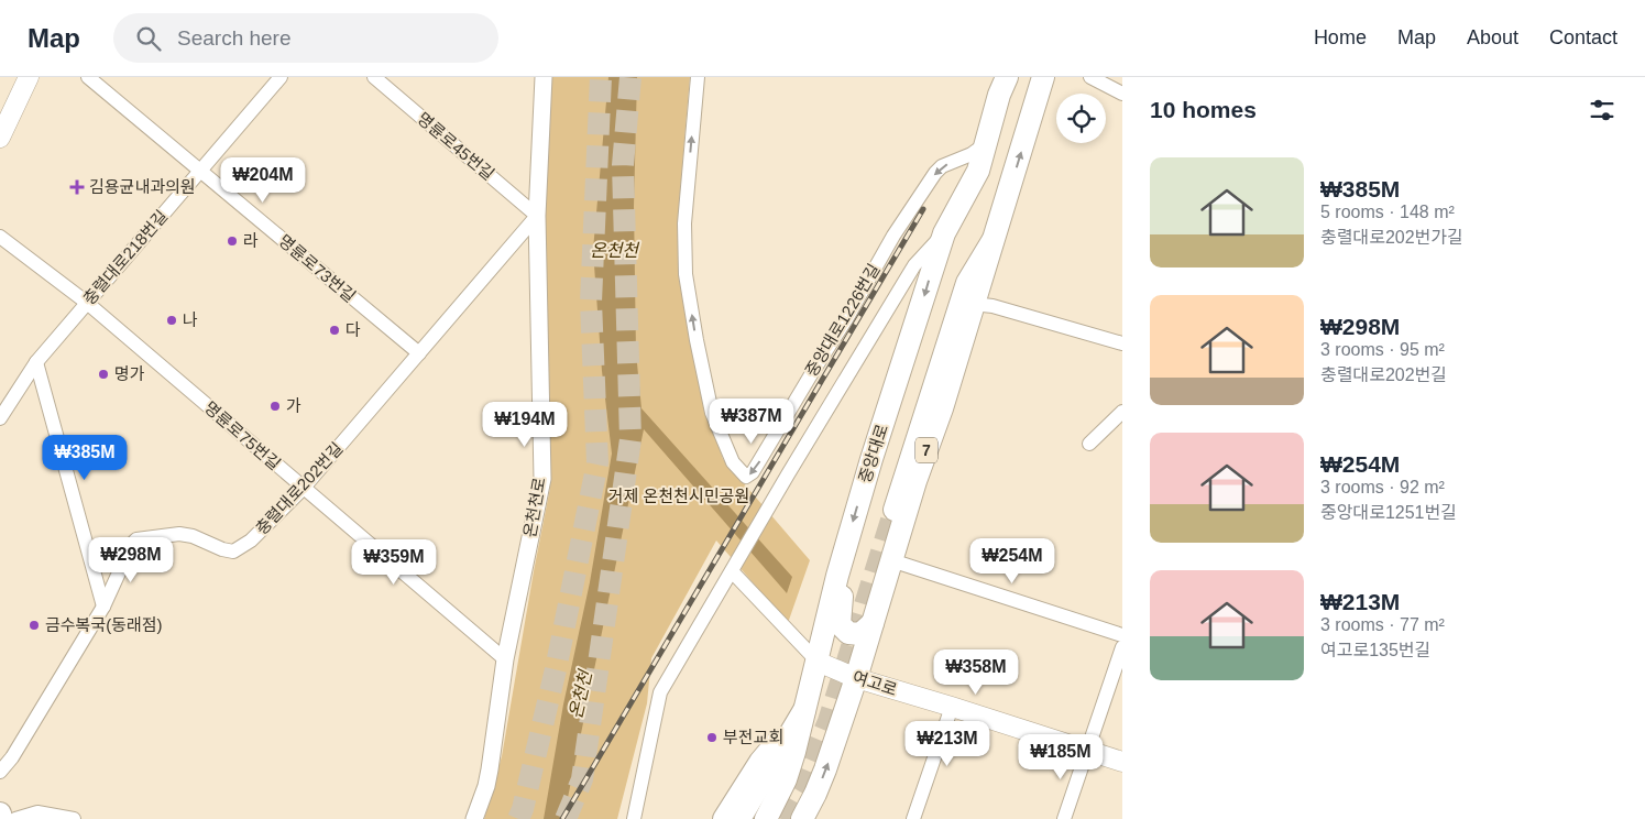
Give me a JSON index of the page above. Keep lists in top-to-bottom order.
{
  "streets": {
    "main road": ["7", "중앙대로", "여고로"],
    "street": [
      "명륜로45번길",
      "충렬대로218번길",
      "명륜로73번길",
      "중앙대로1226번길",
      "명륜로75번길",
      "충렬대로202번길",
      "온천천로"
    ]
  },
  "crossings": [
    ["명륜로45번길", "충렬대로202번길"],
    ["명륜로45번길", "온천천로"],
    ["충렬대로218번길", "명륜로73번길"],
    ["충렬대로218번길", "명륜로75번길"],
    ["명륜로73번길", "충렬대로202번길"],
    ["중앙대로1226번길", "중앙대로"],
    ["명륜로75번길", "충렬대로202번길"],
    ["명륜로75번길", "온천천로"],
    ["7", "여고로"],
    ["중앙대로", "여고로"],
    ["충렬대로202번길", "온천천로"]
  ],
  "water": ["온천천"],
  "parks": ["거제 온천천시민공원"],
  "places": {
    "health": ["김용균내과의원"],
    "other": [
      "라",
      "나",
      "다",
      "명가",
      "가",
      "금수복국(동래점)",
      "부전교회"
    ]
  },
  "page": {
    "header": "Map",
    "search": "Search here",
    "nav": [
      "Home",
      "Map",
      "About",
      "Contact"
    ],
    "heading": "10 homes",
    "list": [
      {
        "name": "₩385M",
        "note": "5 rooms · 148 m² · 충렬대로202번가길"
      },
      {
        "name": "₩298M",
        "note": "3 rooms · 95 m² · 충렬대로202번길"
      },
      {
        "name": "₩254M",
        "note": "3 rooms · 92 m² · 중앙대로1251번길"
      },
      {
        "name": "₩213M",
        "note": "3 rooms · 77 m² · 여고로135번길"
      }
    ],
    "price": [
      "₩204M",
      "₩387M",
      "₩194M",
      "₩385M",
      "₩298M",
      "₩254M",
      "₩359M",
      "₩358M",
      "₩213M",
      "₩185M"
    ]
  }
}
